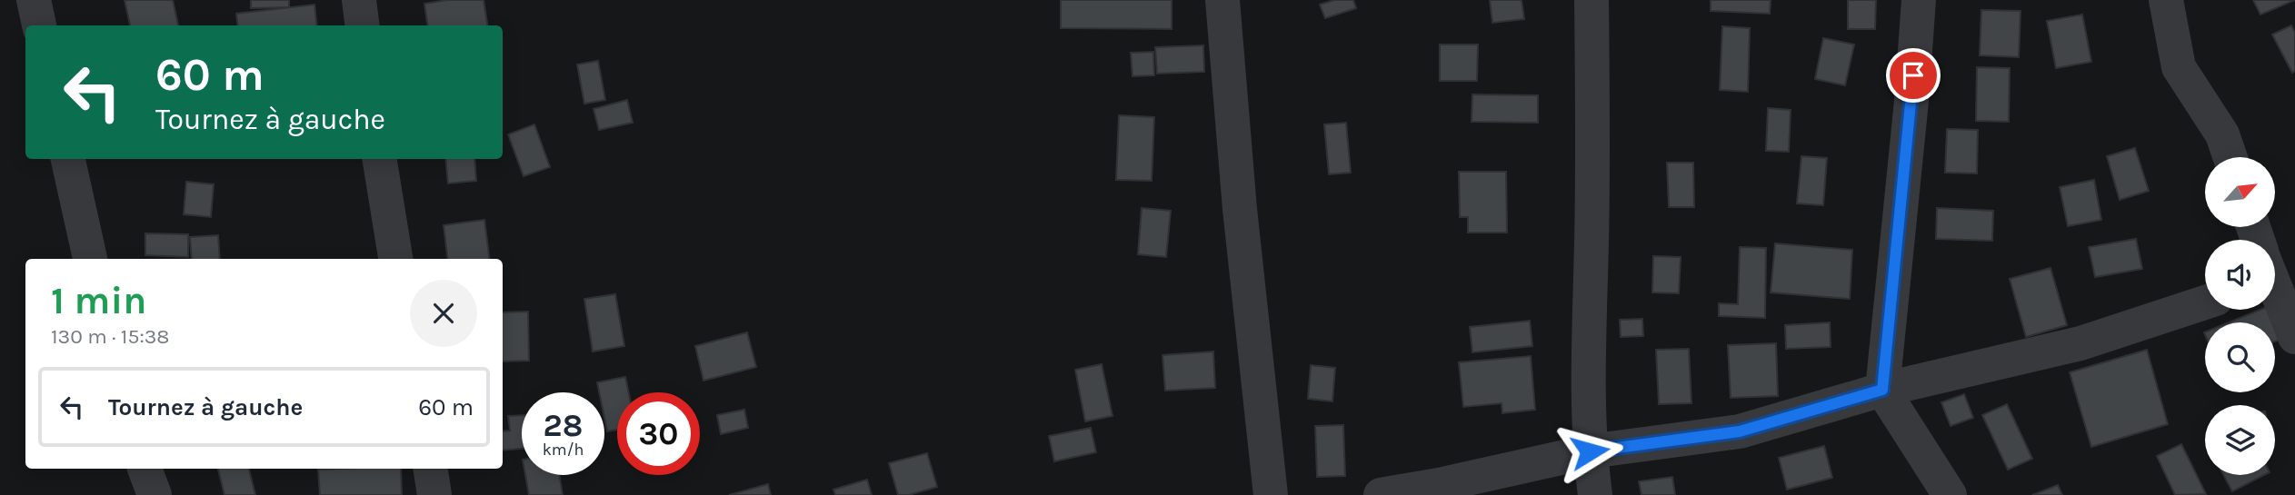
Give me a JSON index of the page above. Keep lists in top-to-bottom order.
{
  "north": "top right",
  "page": {
    "turn": ["60 m", "Tournez à gauche"],
    "heading": ["1 min", "130 m · 15:38"],
    "list": [
      {
        "name": "Tournez à gauche",
        "value": "60 m"
      }
    ],
    "speed": "28 km/h",
    "limit": "30"
  }
}
